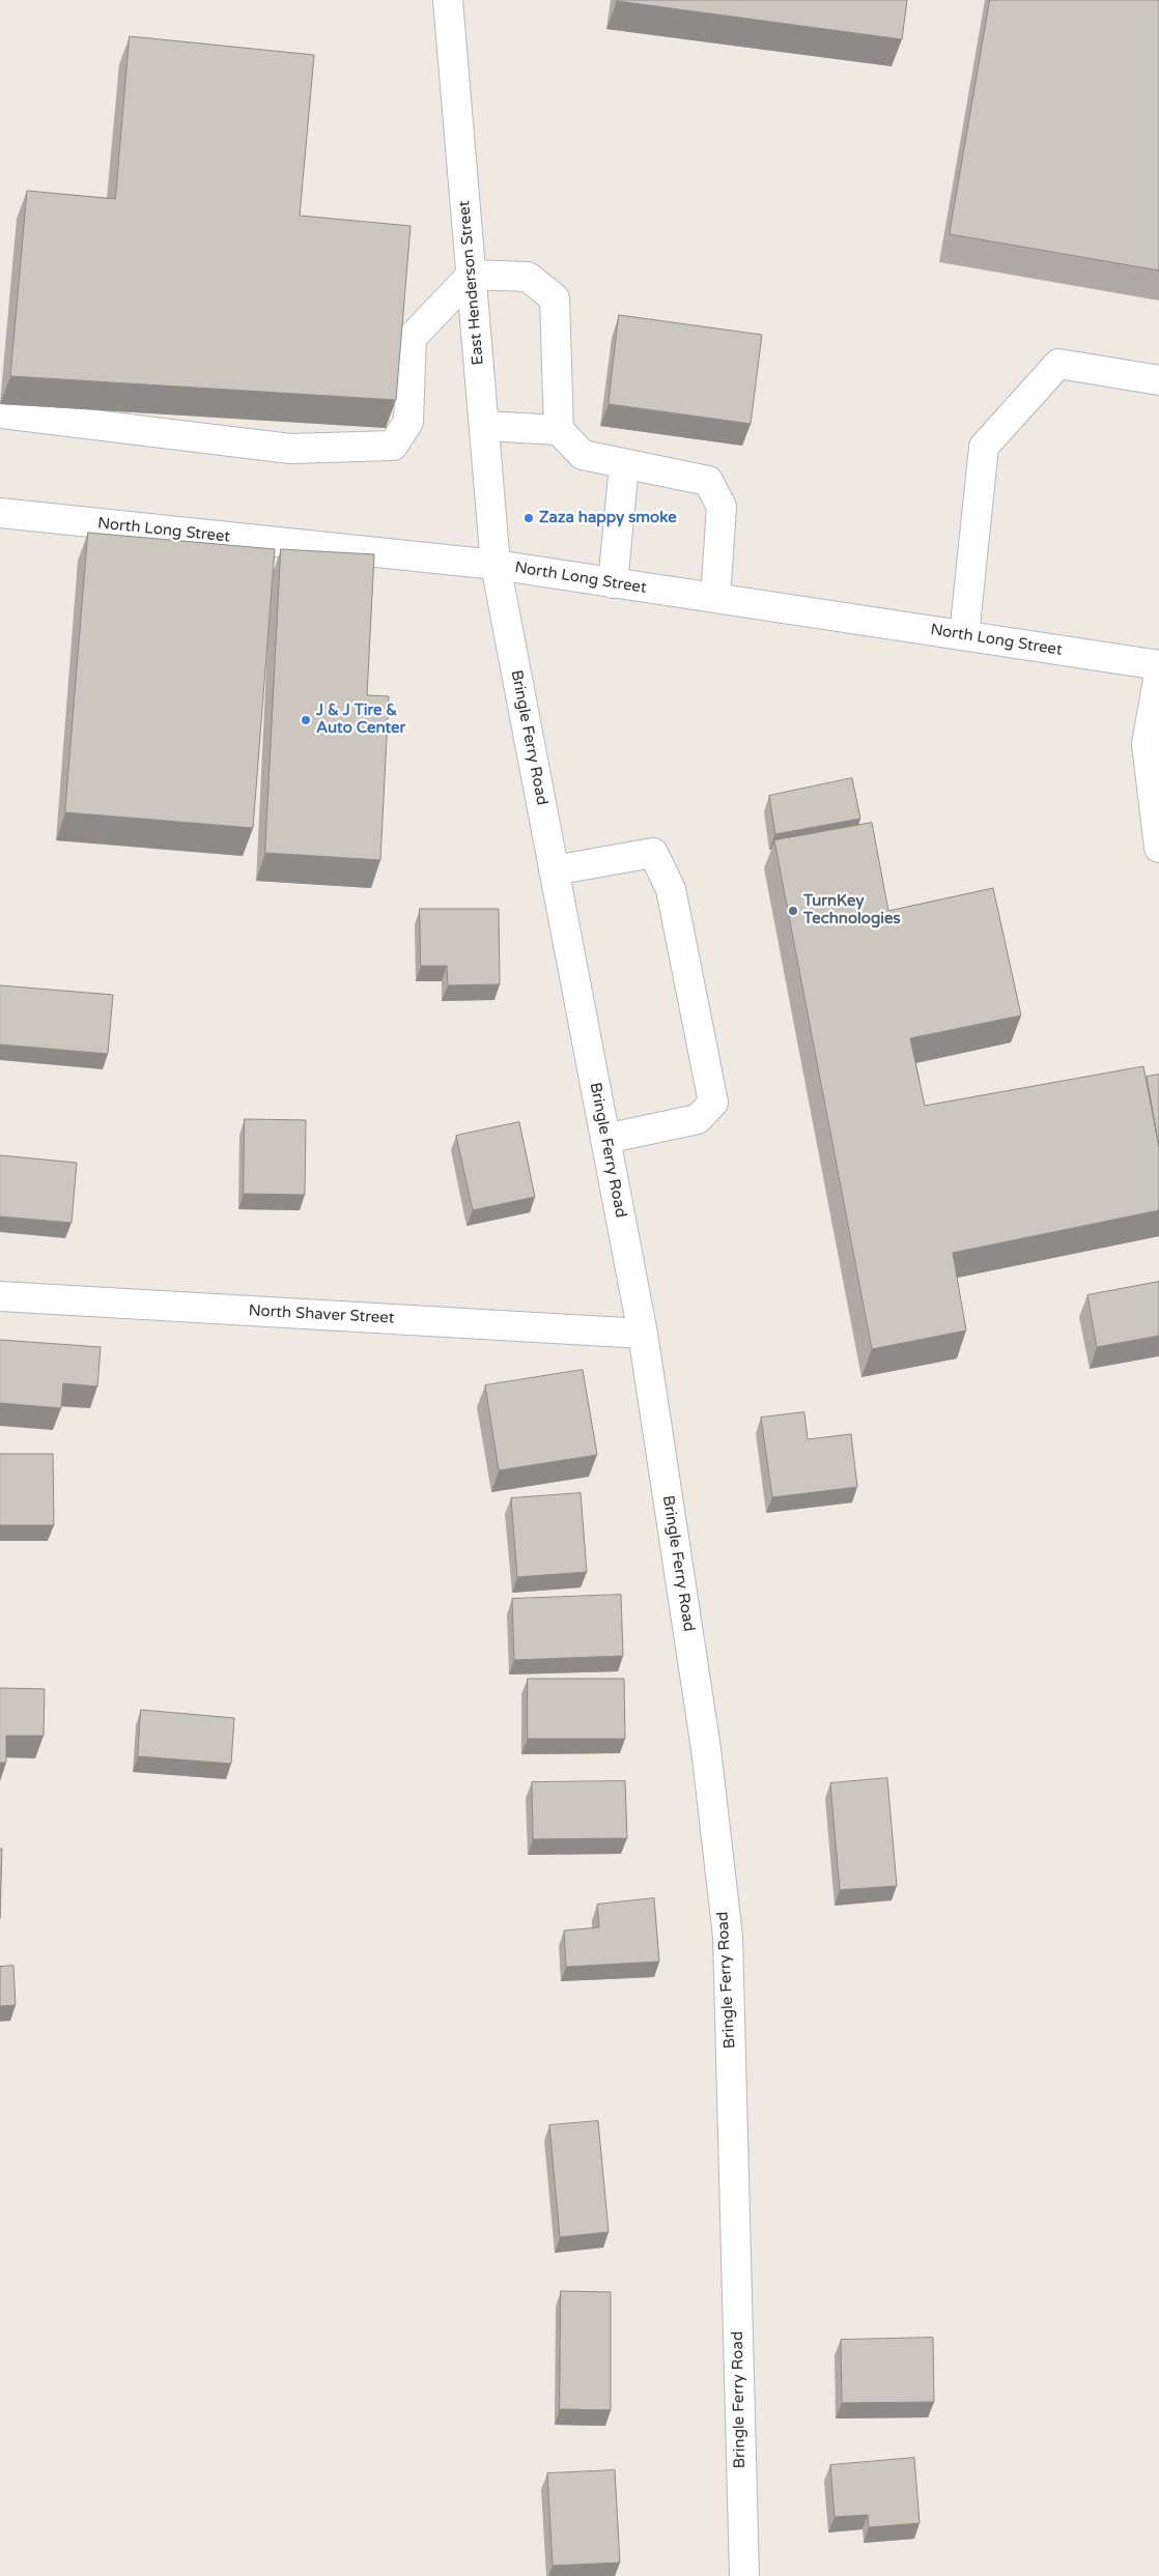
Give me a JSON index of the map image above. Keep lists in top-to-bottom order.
{
  "streets": {
    "street": [
      "East Henderson Street",
      "North Long Street",
      "Bringle Ferry Road",
      "North Shaver Street"
    ]
  },
  "crossings": [
    ["East Henderson Street", "North Long Street"],
    ["East Henderson Street", "Bringle Ferry Road"],
    ["North Long Street", "Bringle Ferry Road"],
    ["Bringle Ferry Road", "North Shaver Street"]
  ],
  "places": ["Zaza happy smoke", "J & J Tire & Auto Center", "TurnKey Technologies"]
}
